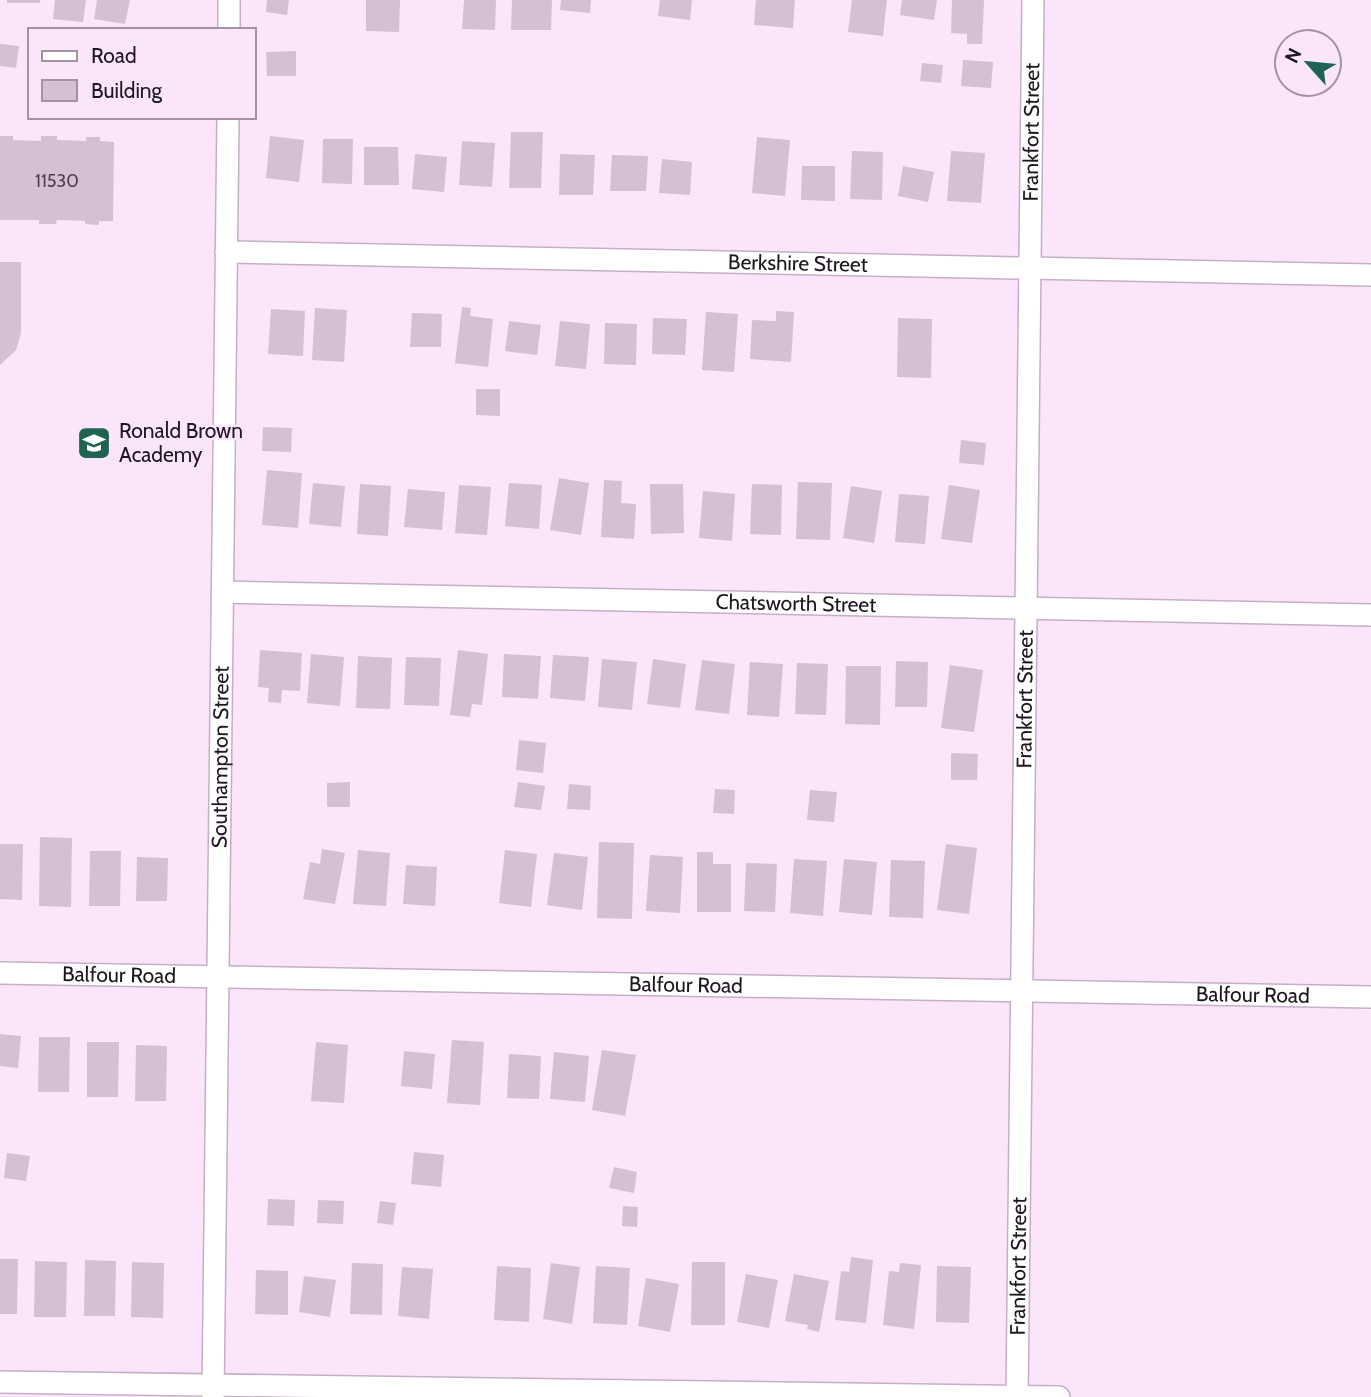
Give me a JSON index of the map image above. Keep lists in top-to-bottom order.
{
  "streets": {
    "street": [
      "Frankfort Street",
      "Berkshire Street",
      "Chatsworth Street",
      "Southampton Street",
      "Balfour Road"
    ]
  },
  "crossings": [
    ["Frankfort Street", "Berkshire Street"],
    ["Frankfort Street", "Chatsworth Street"],
    ["Frankfort Street", "Balfour Road"],
    ["Berkshire Street", "Southampton Street"],
    ["Chatsworth Street", "Southampton Street"],
    ["Southampton Street", "Balfour Road"]
  ],
  "places": {
    "school or university": ["Ronald Brown Academy"]
  },
  "house_numbers": ["11530"],
  "legend": ["Road", "Building"],
  "north": "top left"
}
